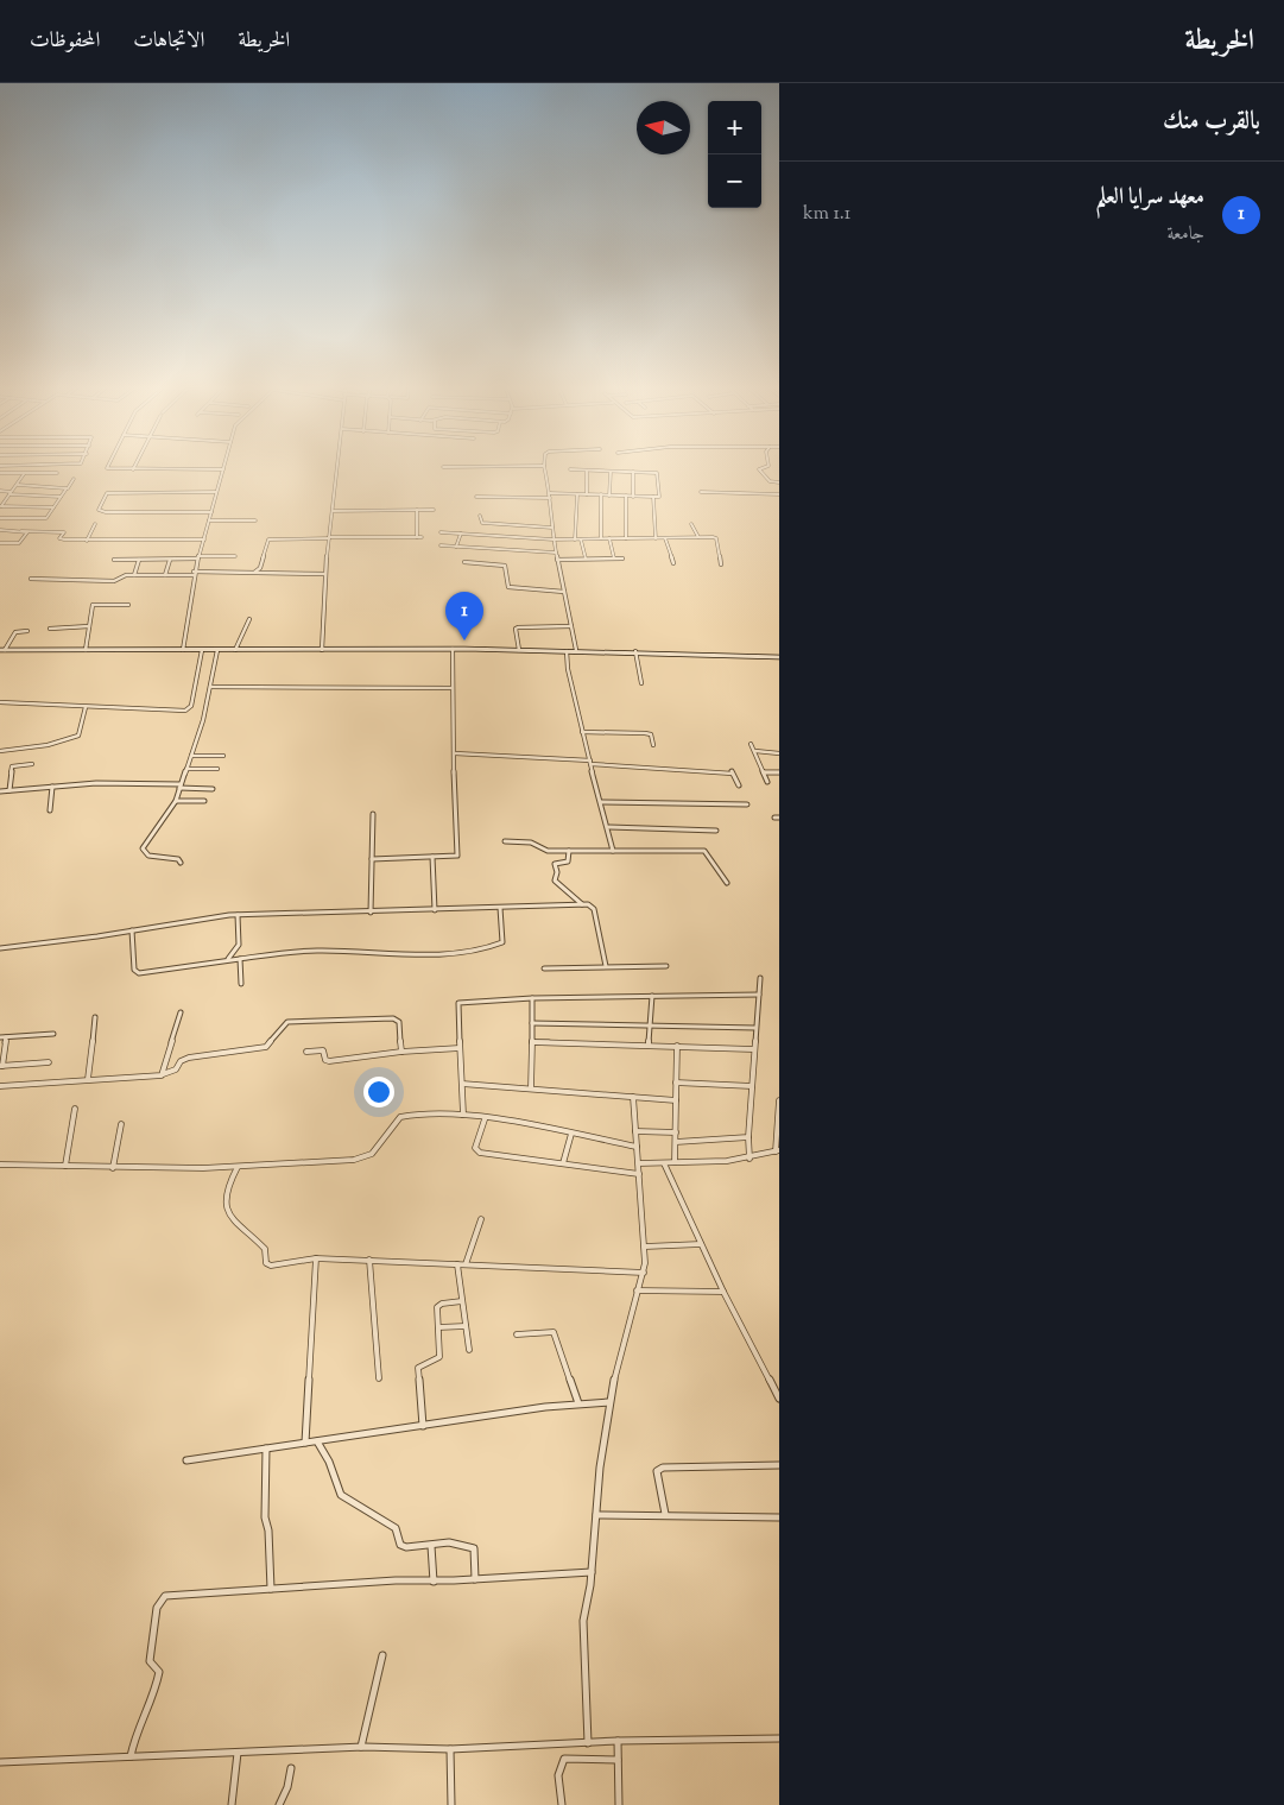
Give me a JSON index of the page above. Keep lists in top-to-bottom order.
{
  "north": "left",
  "page": {
    "header": "الخريطة",
    "nav": ["الخريطة", "الاتجاهات", "المحفوظات"],
    "heading": "بالقرب منك",
    "map_buttons": ["+", "−"],
    "list": [
      {
        "mark": "1",
        "name": "معهد سرايا العلم",
        "note": "جامعة",
        "value": "1.1 km"
      }
    ],
    "pins": "1"
  }
}
